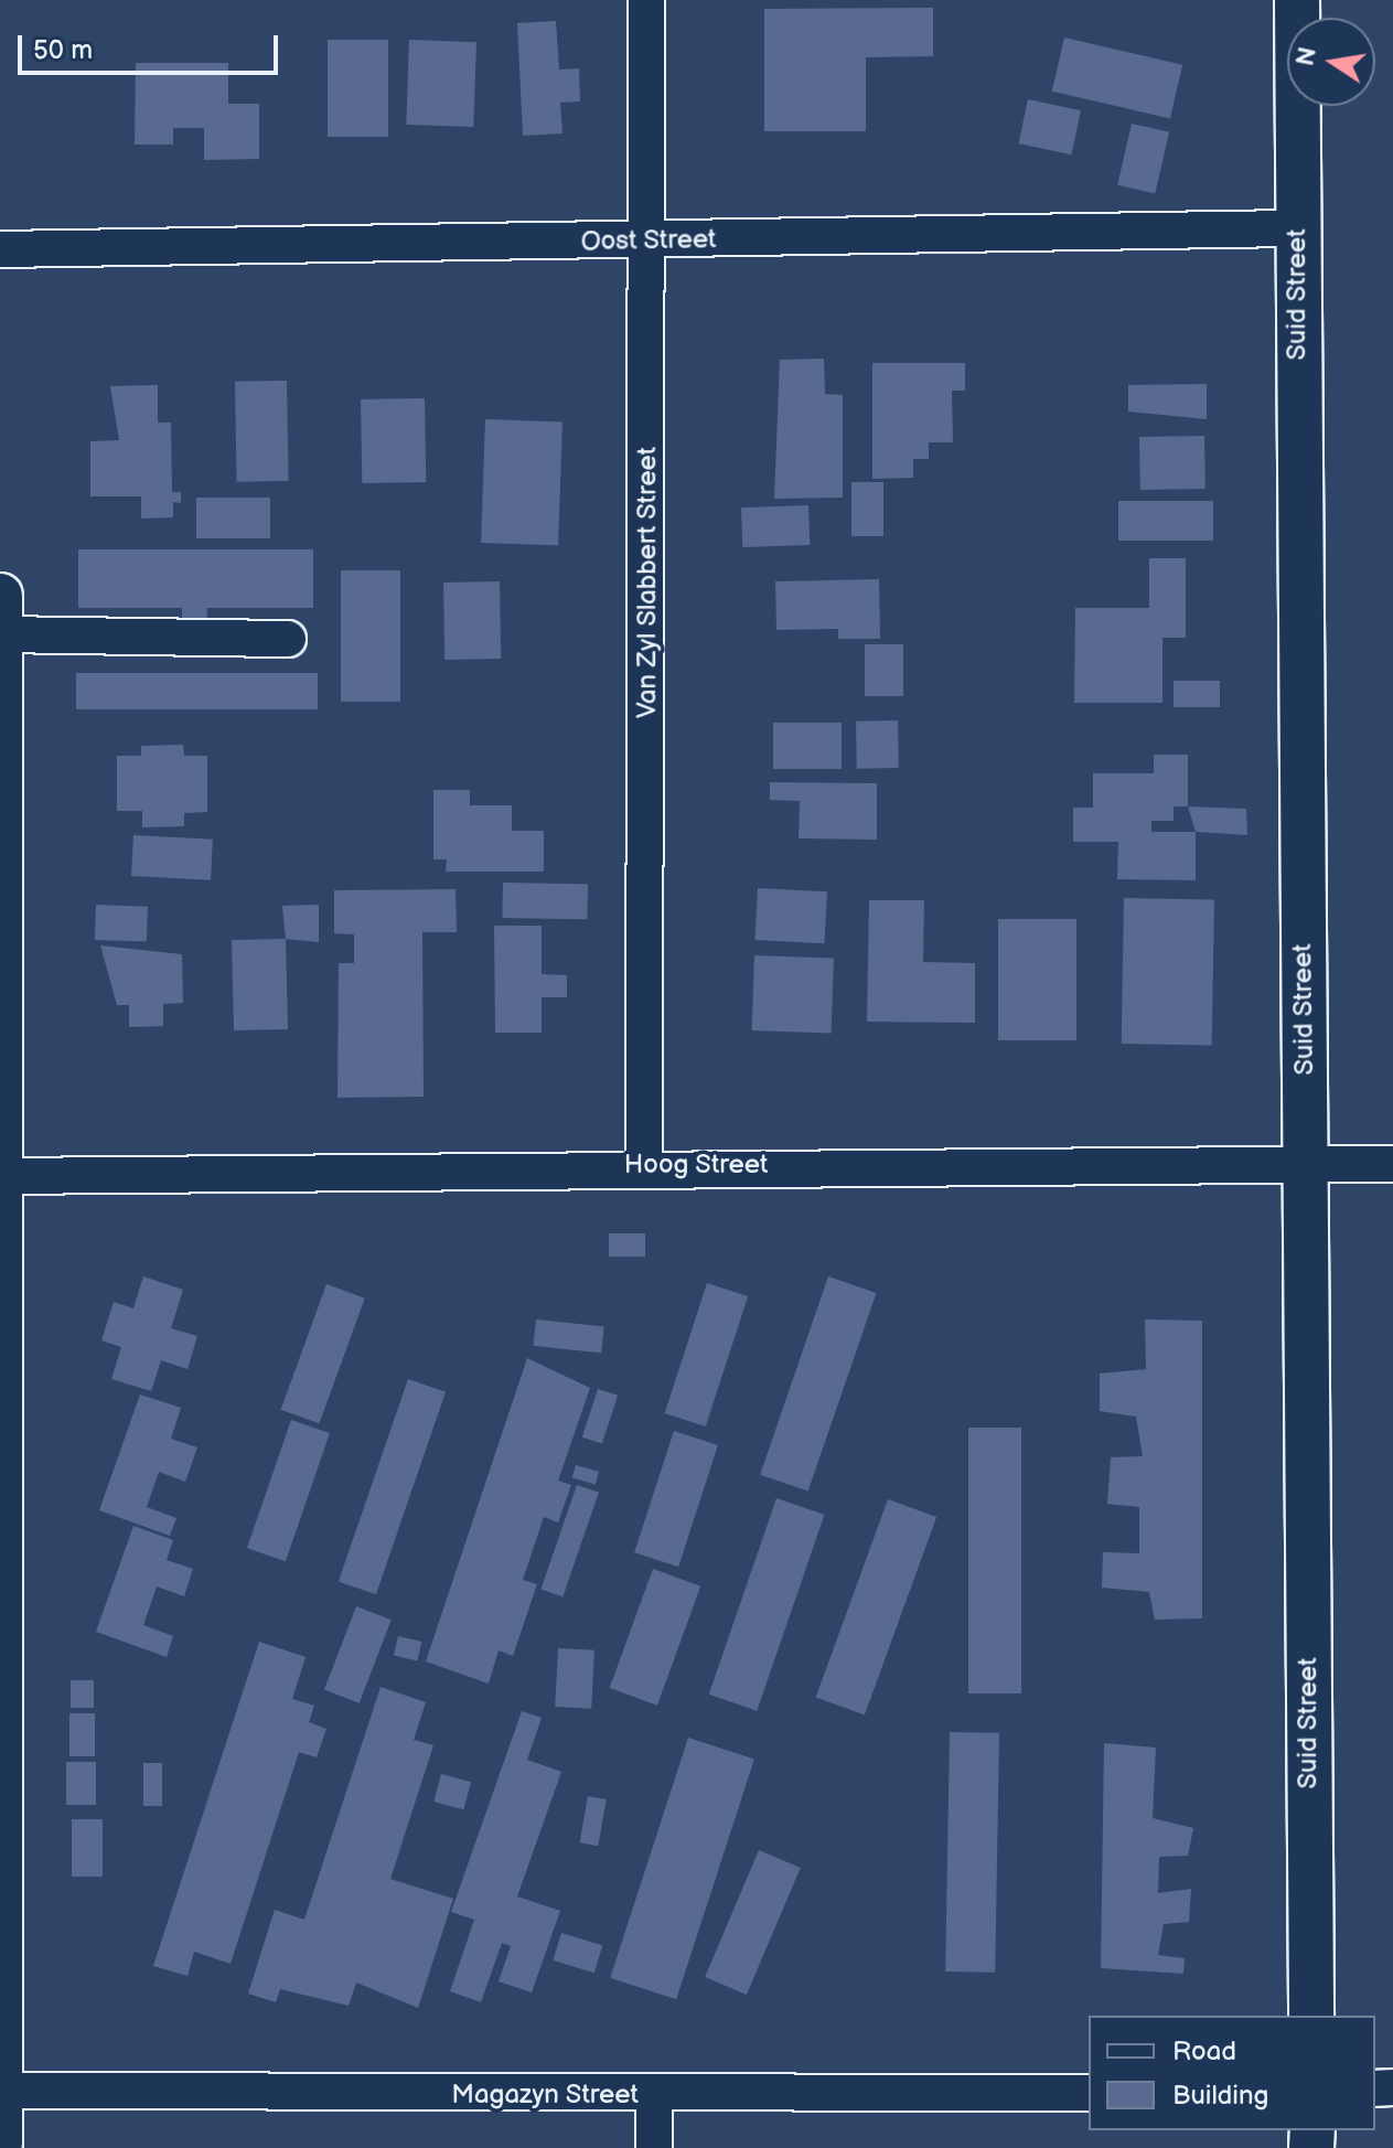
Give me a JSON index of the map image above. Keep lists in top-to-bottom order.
{
  "streets": {
    "street": [
      "Oost Street",
      "Suid Street",
      "Van Zyl Slabbert Street",
      "Hoog Street",
      "Magazyn Street"
    ]
  },
  "crossings": [
    ["Oost Street", "Suid Street"],
    ["Oost Street", "Van Zyl Slabbert Street"],
    ["Suid Street", "Hoog Street"],
    ["Van Zyl Slabbert Street", "Hoog Street"]
  ],
  "legend": ["Road", "Building"],
  "scale_bar": "50 m",
  "north": "left"
}
